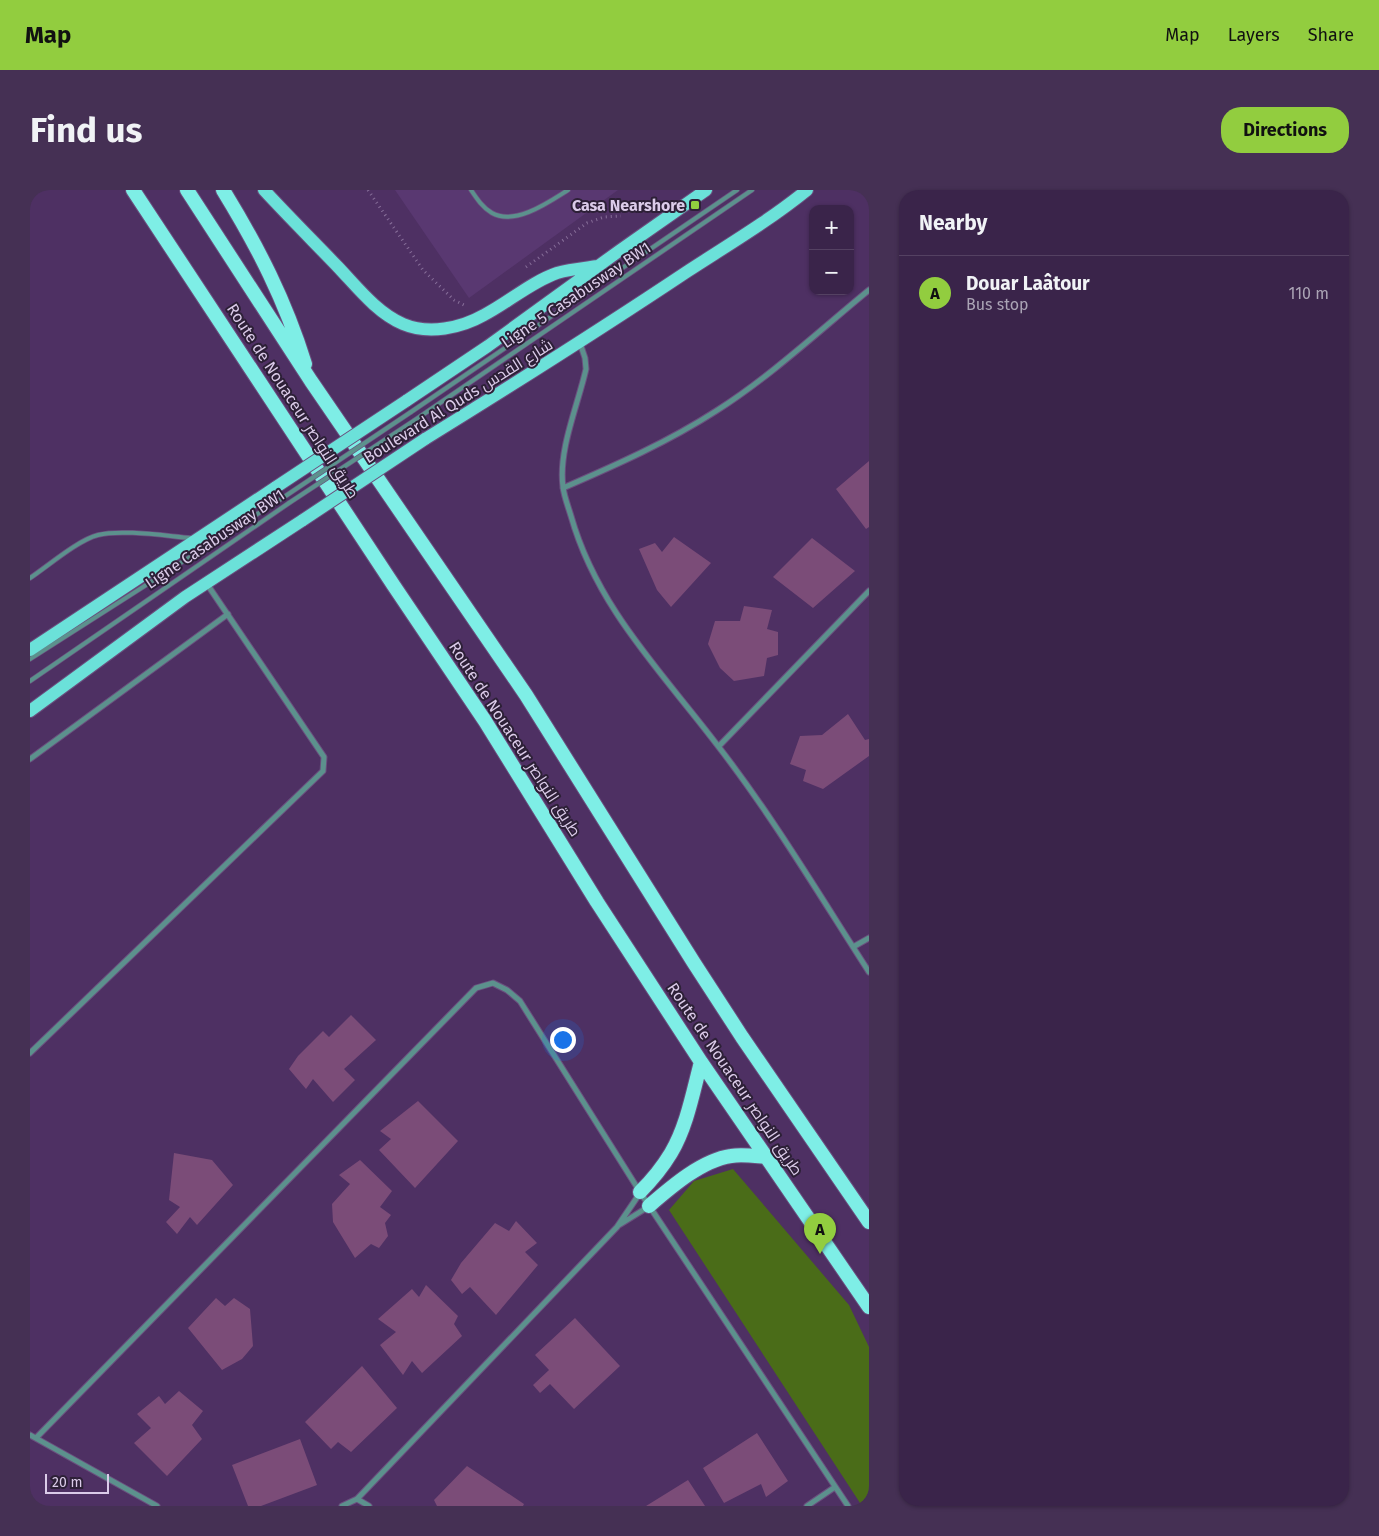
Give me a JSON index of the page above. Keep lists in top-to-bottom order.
{
  "streets": {
    "highway": ["Route de Nouaceur طريق النواصر"],
    "main road": ["Boulevard Al Quds شارع القدس"],
    "lane": ["Ligne 5 Casabusway BW1", "Ligne Casabusway BW1"]
  },
  "crossings": [
    ["Ligne 5 Casabusway BW1", "Boulevard Al Quds شارع القدس"],
    ["Ligne 5 Casabusway BW1", "Ligne Casabusway BW1"],
    ["Boulevard Al Quds شارع القدس", "Ligne Casabusway BW1"]
  ],
  "places": {
    "transit": ["Casa Nearshore"]
  },
  "scale_bar": "20 m",
  "page": {
    "header": "Map",
    "nav": ["Map", "Layers", "Share"],
    "buttons": "Directions",
    "title": "Find us",
    "heading": "Nearby",
    "map_buttons": ["+", "−"],
    "list": [
      {
        "mark": "A",
        "name": "Douar Laâtour",
        "note": "Bus stop",
        "value": "110 m"
      }
    ],
    "pins": "A",
    "scale": "20 m"
  }
}
